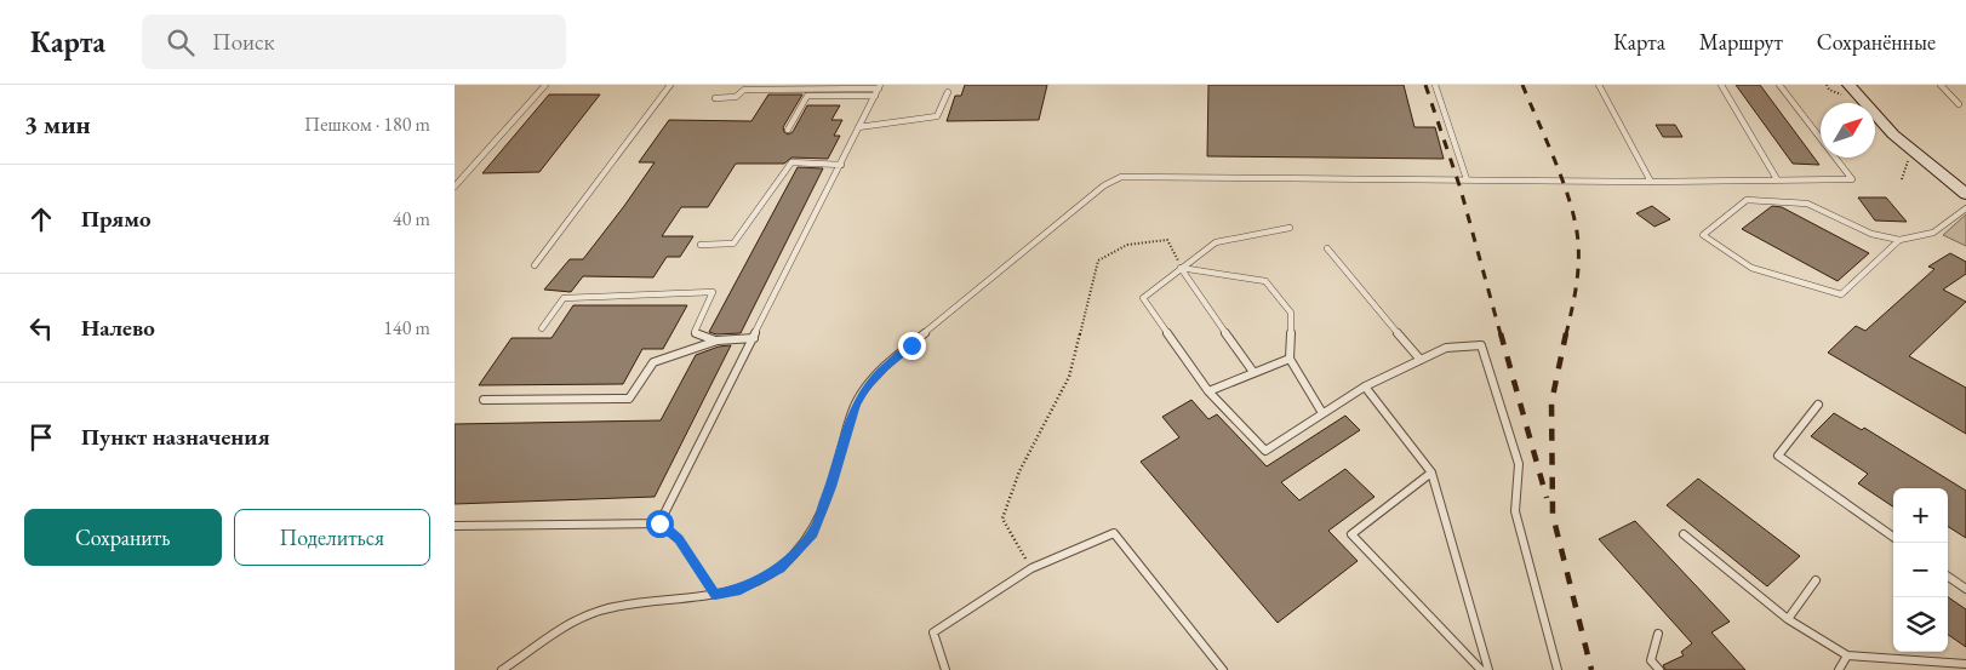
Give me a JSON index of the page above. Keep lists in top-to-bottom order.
{
  "north": "top right",
  "page": {
    "header": "Карта",
    "search": "Поиск",
    "nav": ["Карта", "Маршрут", "Сохранённые"],
    "heading": ["3 мин", "Пешком · 180 m"],
    "list": [
      ["Прямо", "40 m"],
      ["Налево", "140 m"],
      "Пункт назначения"
    ],
    "map_buttons": ["+", "−"],
    "buttons": ["Сохранить", "Поделиться"]
  }
}
